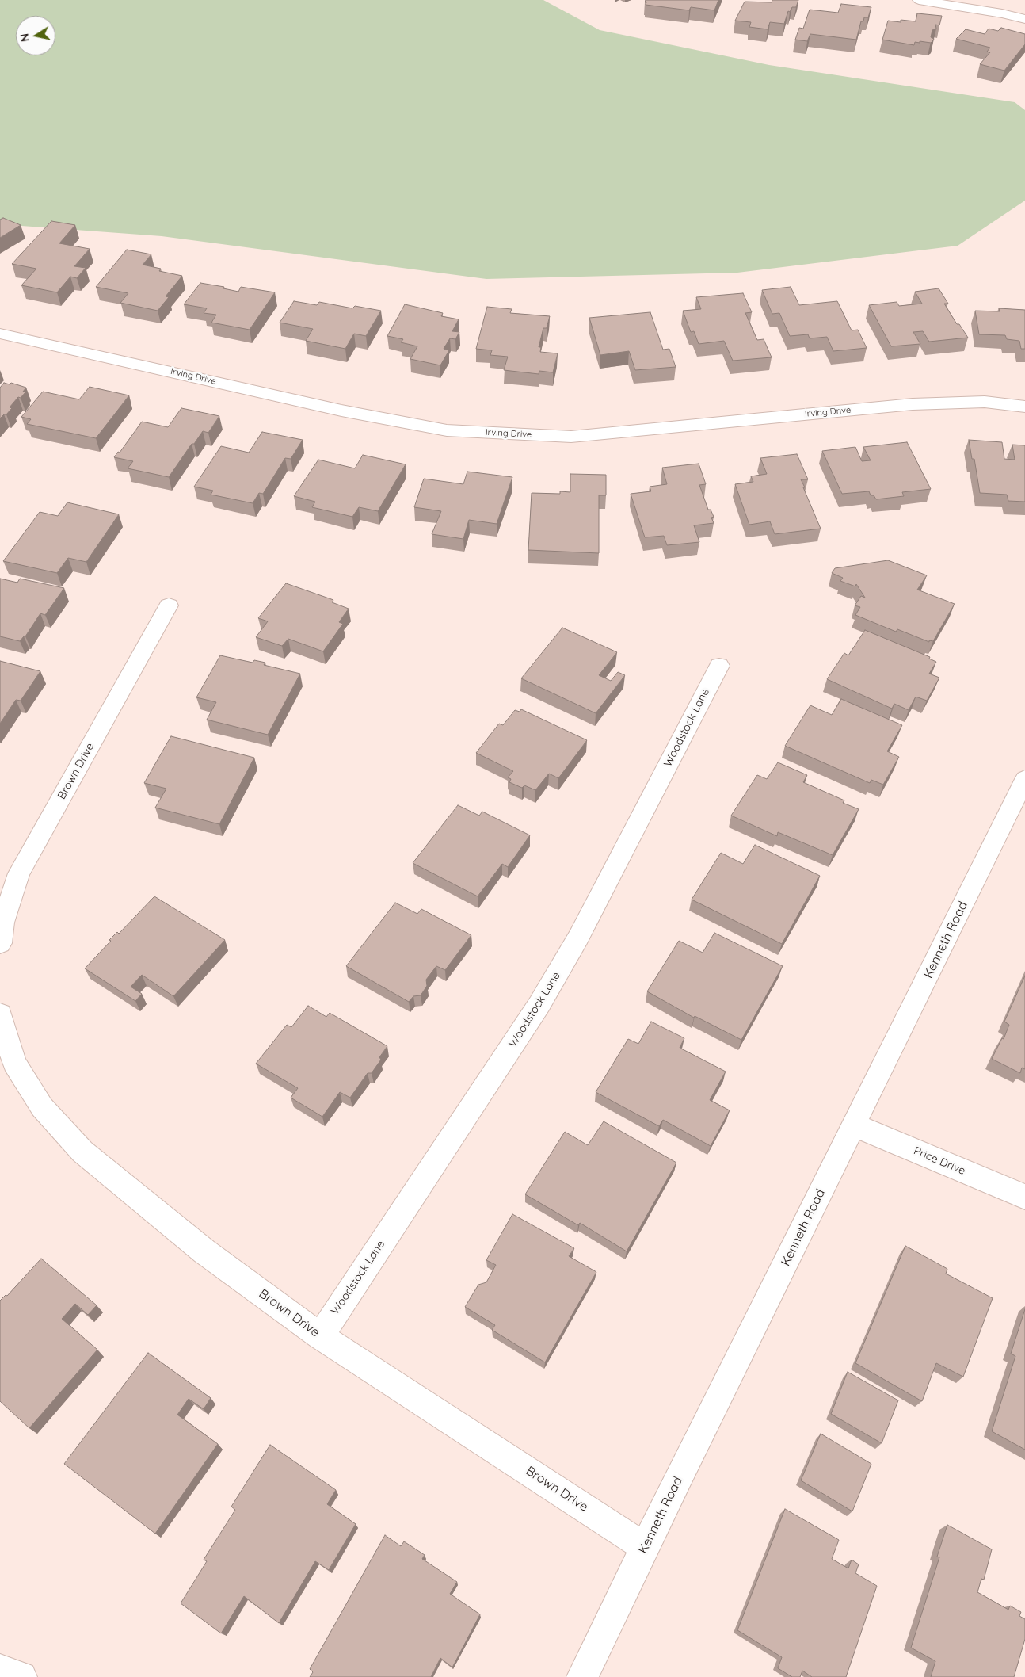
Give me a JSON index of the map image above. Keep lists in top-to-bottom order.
{
  "streets": {
    "street": [
      "Irving Drive",
      "Woodstock Lane",
      "Brown Drive",
      "Kenneth Road",
      "Price Drive"
    ]
  },
  "crossings": [
    ["Woodstock Lane", "Brown Drive"],
    ["Brown Drive", "Kenneth Road"],
    ["Kenneth Road", "Price Drive"]
  ],
  "north": "left"
}
